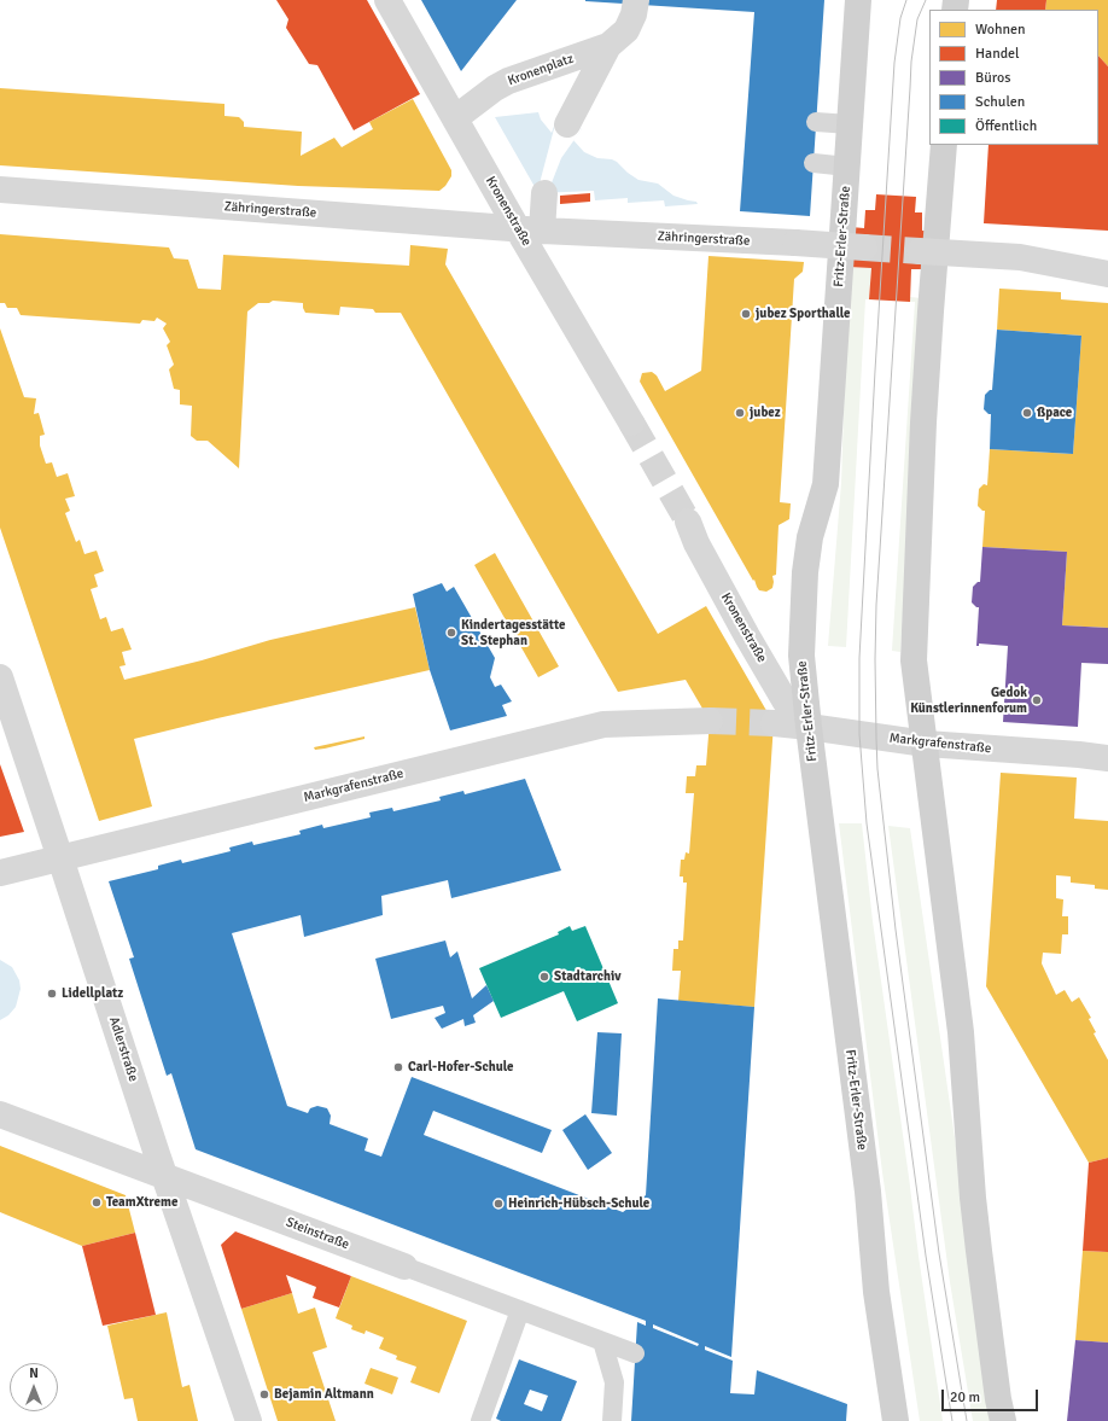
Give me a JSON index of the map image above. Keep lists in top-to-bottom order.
{
  "streets": {
    "main road": ["Fritz-Erler-Straße"],
    "street": [
      "Kronenplatz",
      "Zähringerstraße",
      "Kronenstraße",
      "Markgrafenstraße",
      "Adlerstraße",
      "Steinstraße"
    ]
  },
  "crossings": [
    ["Kronenplatz", "Kronenstraße"],
    ["Zähringerstraße", "Kronenstraße"],
    ["Kronenstraße", "Fritz-Erler-Straße"],
    ["Kronenstraße", "Markgrafenstraße"],
    ["Fritz-Erler-Straße", "Markgrafenstraße"],
    ["Markgrafenstraße", "Adlerstraße"],
    ["Adlerstraße", "Steinstraße"]
  ],
  "places": [
    "jubez Sporthalle",
    "jubez",
    "ßpace",
    "Kindertagesstätte St. Stephan",
    "Gedok Künstlerinnenforum",
    "Stadtarchiv",
    "Lidellplatz",
    "Carl-Hofer-Schule",
    "TeamXtreme",
    "Heinrich-Hübsch-Schule",
    "Bejamin Altmann"
  ],
  "legend": [
    "Wohnen",
    "Handel",
    "Büros",
    "Schulen",
    "Öffentlich"
  ],
  "scale_bar": "20 m",
  "north": "top"
}
